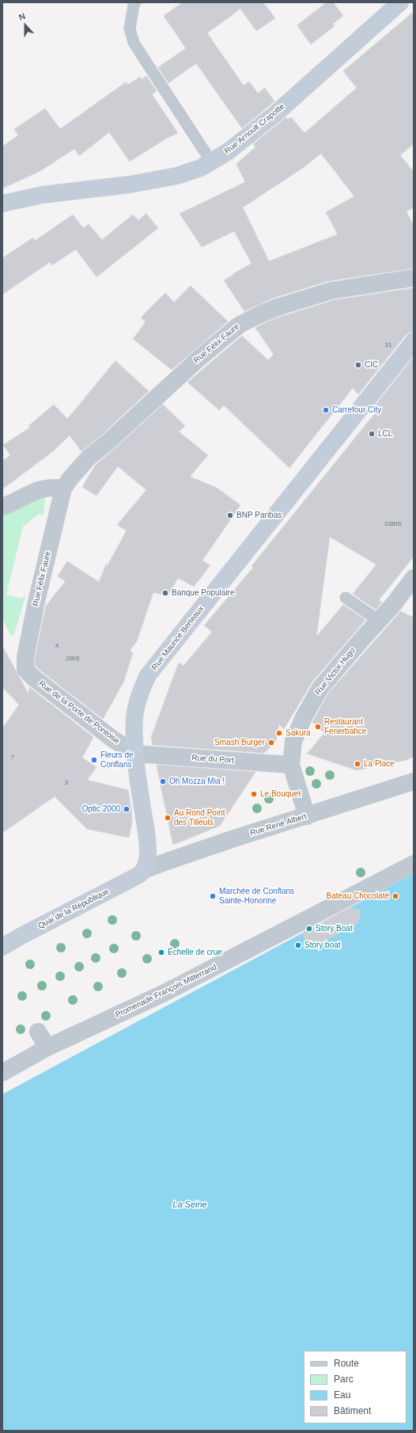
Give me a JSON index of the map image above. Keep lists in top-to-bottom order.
{
  "streets": {
    "main road": ["Rue Arnoult Crapotte", "Rue Maurice Berteaux", "Quai de la République"],
    "street": [
      "Rue Félix Faure",
      "Rue Victor Hugo",
      "Rue de la Porte de Pontoise",
      "Rue du Port",
      "Rue René Albert",
      "Promenade François Mitterrand"
    ]
  },
  "crossings": [
    ["Rue Félix Faure", "Rue de la Porte de Pontoise"],
    ["Rue Maurice Berteaux", "Rue de la Porte de Pontoise"],
    ["Rue Maurice Berteaux", "Rue du Port"],
    ["Rue Maurice Berteaux", "Rue René Albert"],
    ["Rue Maurice Berteaux", "Quai de la République"],
    ["Rue Victor Hugo", "Rue du Port"],
    ["Rue Victor Hugo", "Rue René Albert"],
    ["Rue de la Porte de Pontoise", "Rue du Port"],
    ["Rue René Albert", "Quai de la République"]
  ],
  "water": ["La Seine"],
  "places": [
    "CIC",
    "Carrefour City",
    "LCL",
    "BNP Paribas",
    "Banque Populaire",
    "Restaurant Fenerbahce",
    "Sakura",
    "Smash Burger",
    "Fleurs de Conflans",
    "La Place",
    "Oh Mozza Mia !",
    "Le Bouquet",
    "Optic 2000",
    "Au Rond Point des Tilleuls",
    "Marchée de Conflans Sainte-Honorine",
    "Bateau Chocolaté",
    "Story Boat",
    "Story boat",
    "Échelle de crue"
  ],
  "house_numbers": [
    "31",
    "23BIS",
    "4",
    "2BIS",
    "7",
    "3"
  ],
  "legend": [
    "Route",
    "Parc",
    "Eau",
    "Bâtiment"
  ],
  "north": "top"
}
